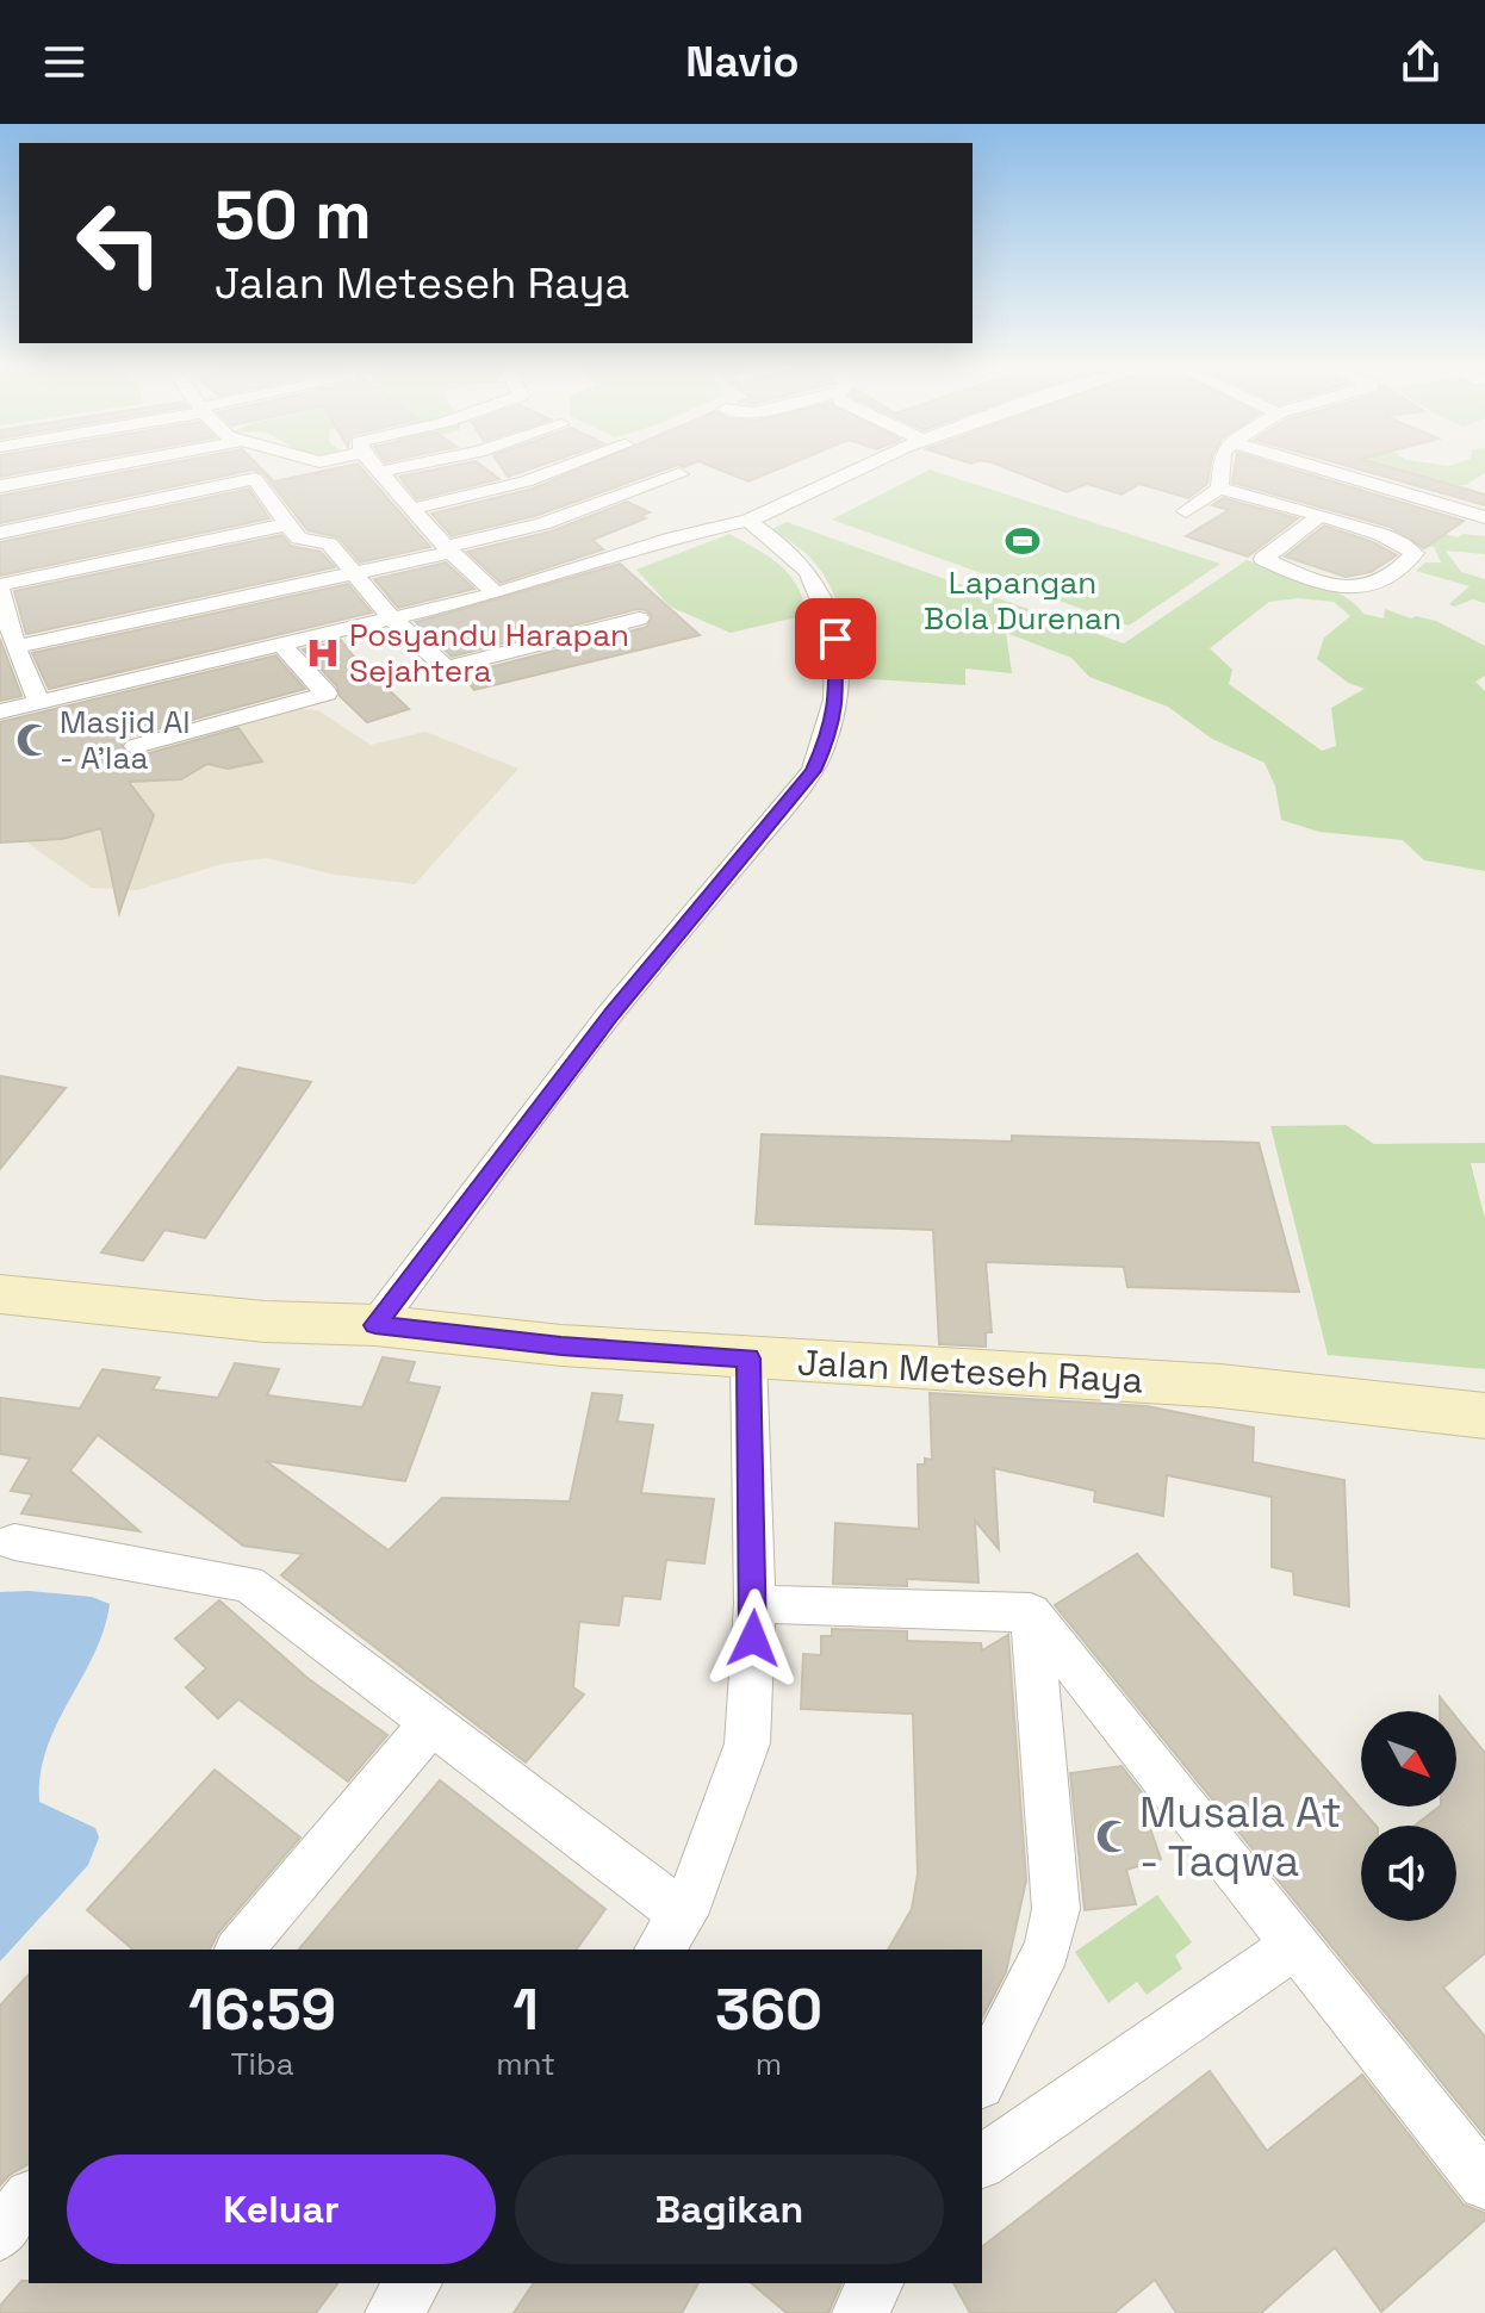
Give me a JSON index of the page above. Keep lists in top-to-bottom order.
{
  "streets": {
    "main road": ["Jalan Meteseh Raya"]
  },
  "places": {
    "sports": ["Lapangan Bola Durenan"],
    "hospital": ["Posyandu Harapan Sejahtera"],
    "mosque": ["Masjid Al - A'laa", "Musala At - Taqwa"]
  },
  "north": "bottom right",
  "page": {
    "header": "Navio",
    "turn": ["50 m", "Jalan Meteseh Raya"],
    "eta": [
      "16:59",
      "Tiba",
      "1",
      "mnt",
      "360",
      "m"
    ],
    "buttons": ["Keluar", "Bagikan"]
  }
}
